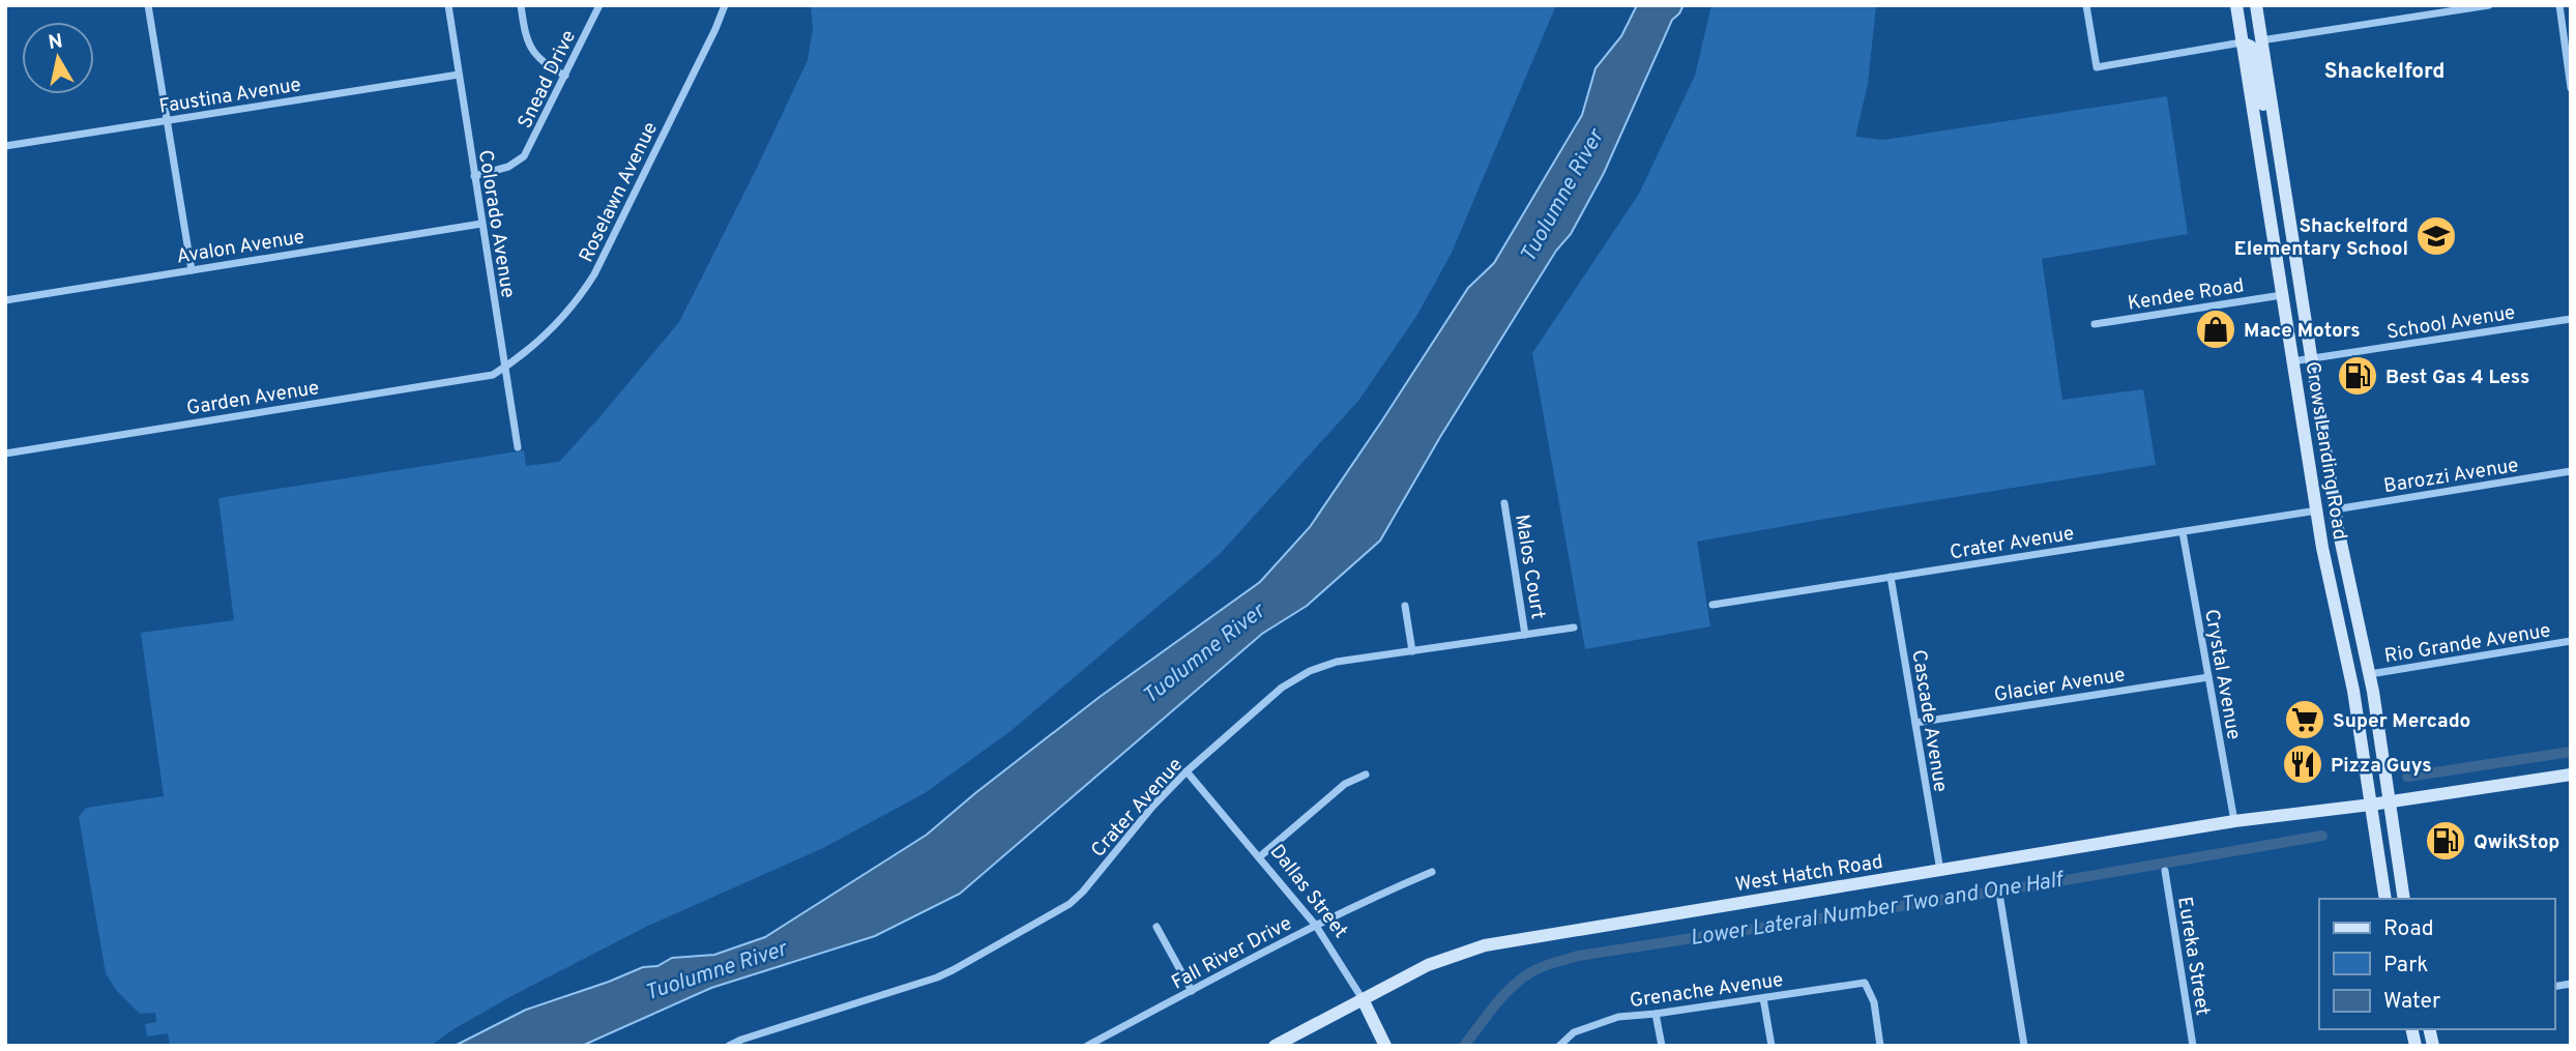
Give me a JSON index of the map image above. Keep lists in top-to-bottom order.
{
  "streets": {
    "main road": ["Crows Landing Road", "West Hatch Road", "Dallas Street"],
    "street": [
      "Snead Drive",
      "Faustina Avenue",
      "Roselawn Avenue",
      "Colorado Avenue",
      "Avalon Avenue",
      "Kendee Road",
      "School Avenue",
      "Garden Avenue",
      "Barozzi Avenue",
      "Crater Avenue",
      "Malos Court",
      "Rio Grande Avenue",
      "Crystal Avenue",
      "Glacier Avenue",
      "Cascade Avenue",
      "Fall River Drive",
      "Eureka Street",
      "Grenache Avenue"
    ]
  },
  "crossings": [
    ["Snead Drive", "Colorado Avenue"],
    ["Faustina Avenue", "Colorado Avenue"],
    ["Roselawn Avenue", "Colorado Avenue"],
    ["Roselawn Avenue", "Garden Avenue"],
    ["Colorado Avenue", "Avalon Avenue"],
    ["Colorado Avenue", "Garden Avenue"],
    ["Kendee Road", "Crows Landing Road"],
    ["School Avenue", "Crows Landing Road"],
    ["Crows Landing Road", "Barozzi Avenue"],
    ["Crows Landing Road", "Crater Avenue"],
    ["Crows Landing Road", "Rio Grande Avenue"],
    ["Crows Landing Road", "West Hatch Road"],
    ["Crater Avenue", "Malos Court"],
    ["Crater Avenue", "Crystal Avenue"],
    ["Crater Avenue", "Cascade Avenue"],
    ["Crater Avenue", "Dallas Street"],
    ["Crystal Avenue", "Glacier Avenue"],
    ["Crystal Avenue", "West Hatch Road"],
    ["Glacier Avenue", "Cascade Avenue"],
    ["Cascade Avenue", "West Hatch Road"],
    ["West Hatch Road", "Dallas Street"],
    ["Dallas Street", "Fall River Drive"]
  ],
  "districts": ["Shackelford"],
  "water": ["Tuolumne River", "Lower Lateral Number Two and One Half"],
  "places": {
    "school or university": ["Shackelford Elementary School"],
    "shop": ["Mace Motors"],
    "fuel station": ["Best Gas 4 Less", "QwikStop"],
    "supermarket": ["Super Mercado"],
    "restaurant": ["Pizza Guys"]
  },
  "legend": ["Road", "Park", "Water"],
  "north": "top"
}
